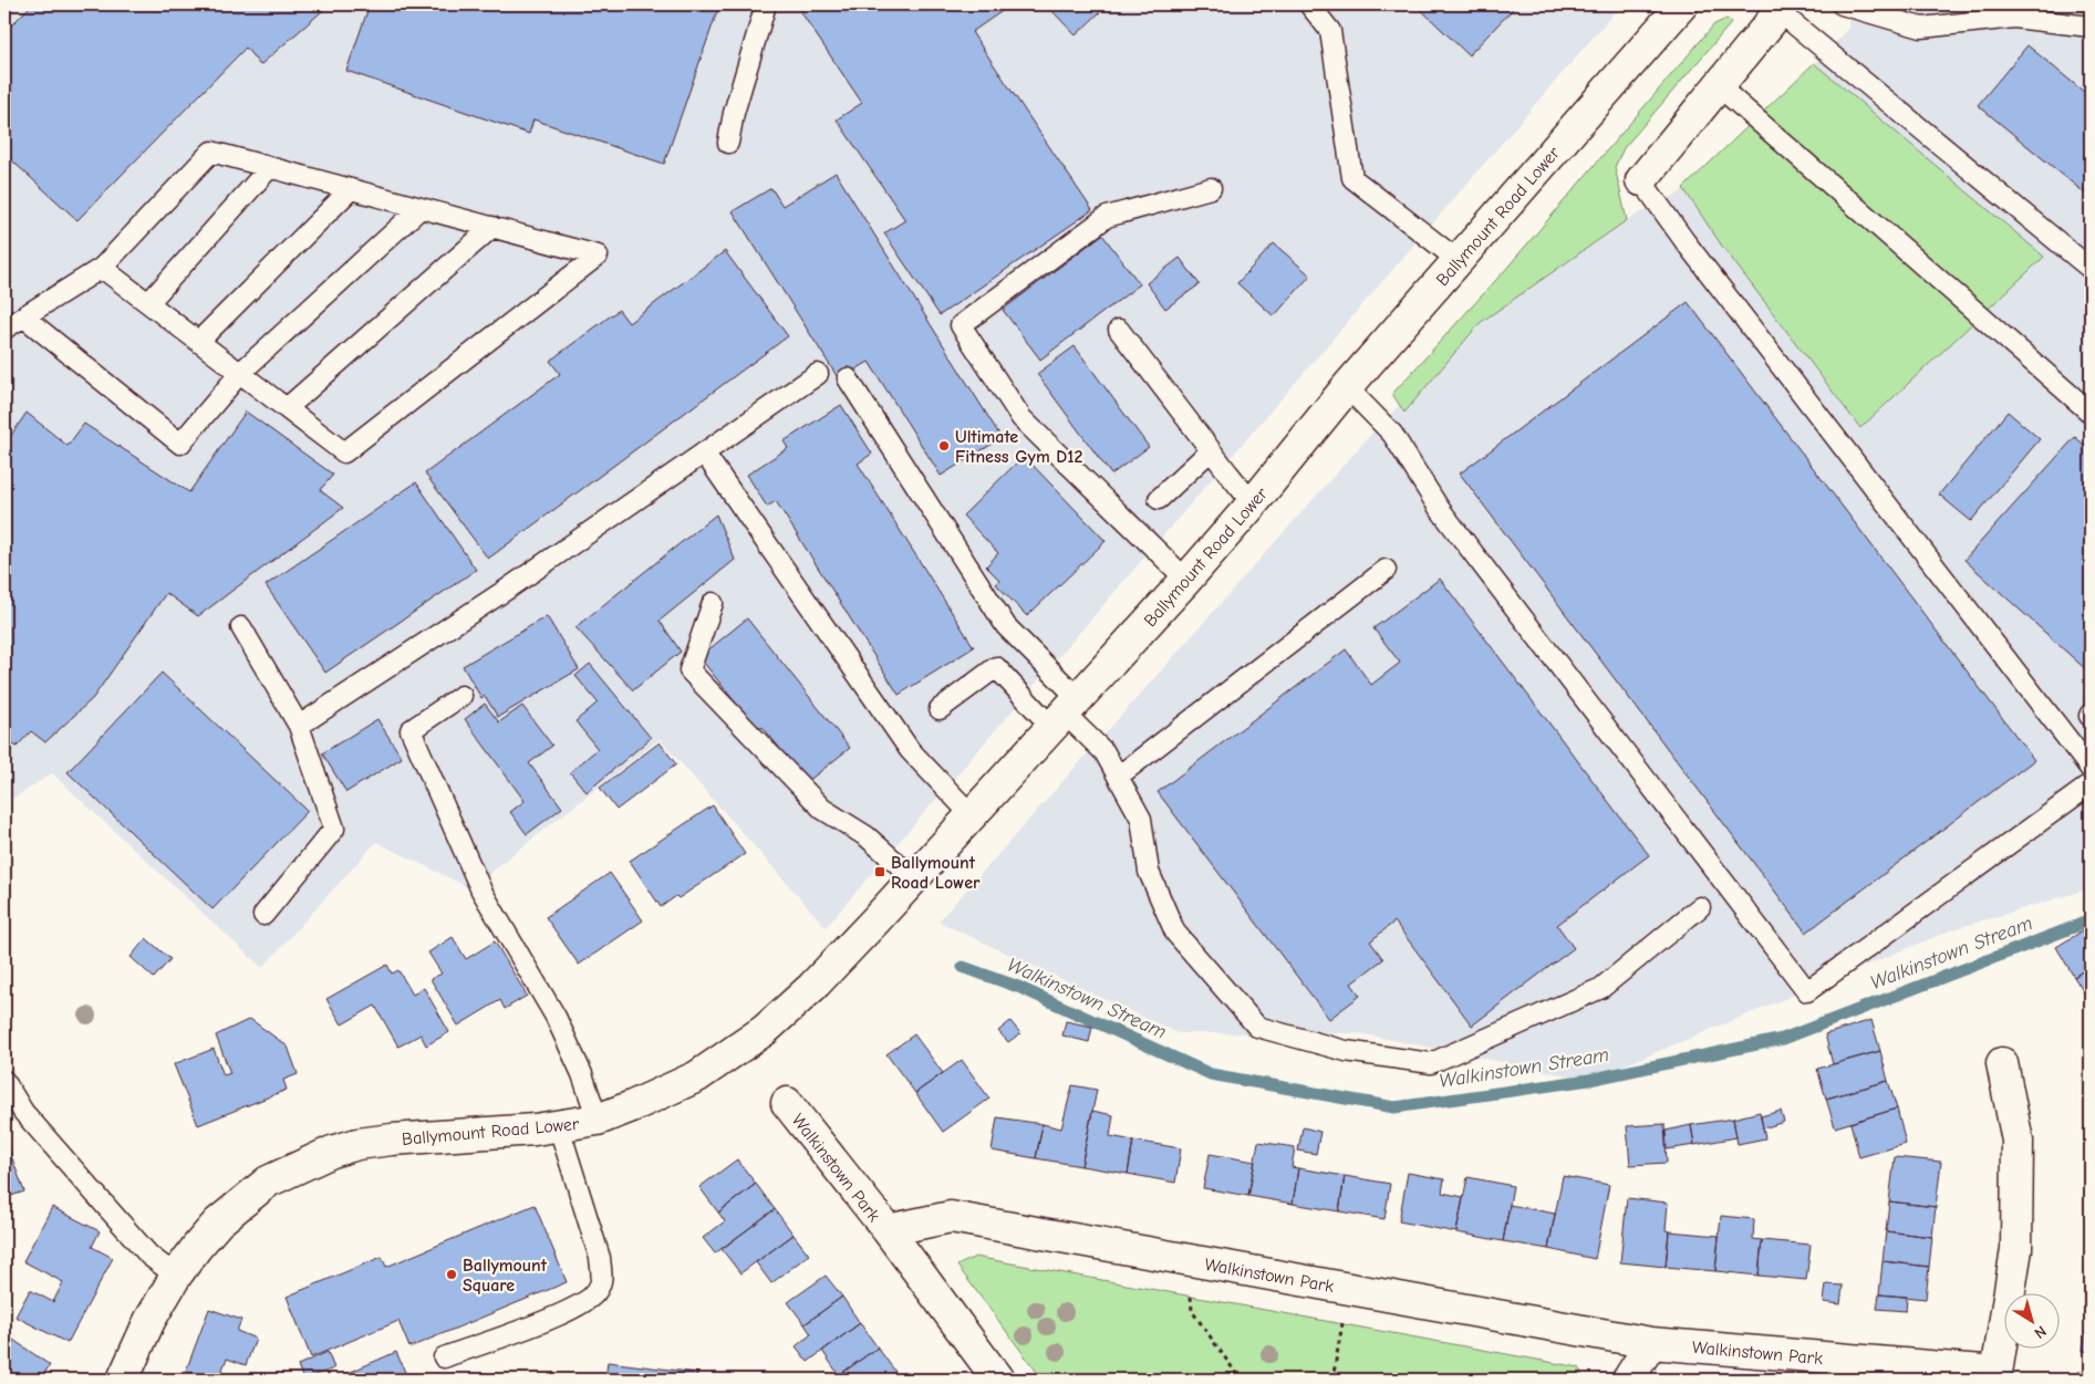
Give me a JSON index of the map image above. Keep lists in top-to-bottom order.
{
  "streets": {
    "street": ["Ballymount Road Lower", "Walkinstown Park"]
  },
  "water": ["Walkinstown Stream"],
  "places": {
    "other": ["Ultimate Fitness Gym D12", "Ballymount Square"],
    "transit": ["Ballymount Road Lower"]
  },
  "north": "bottom right"
}
